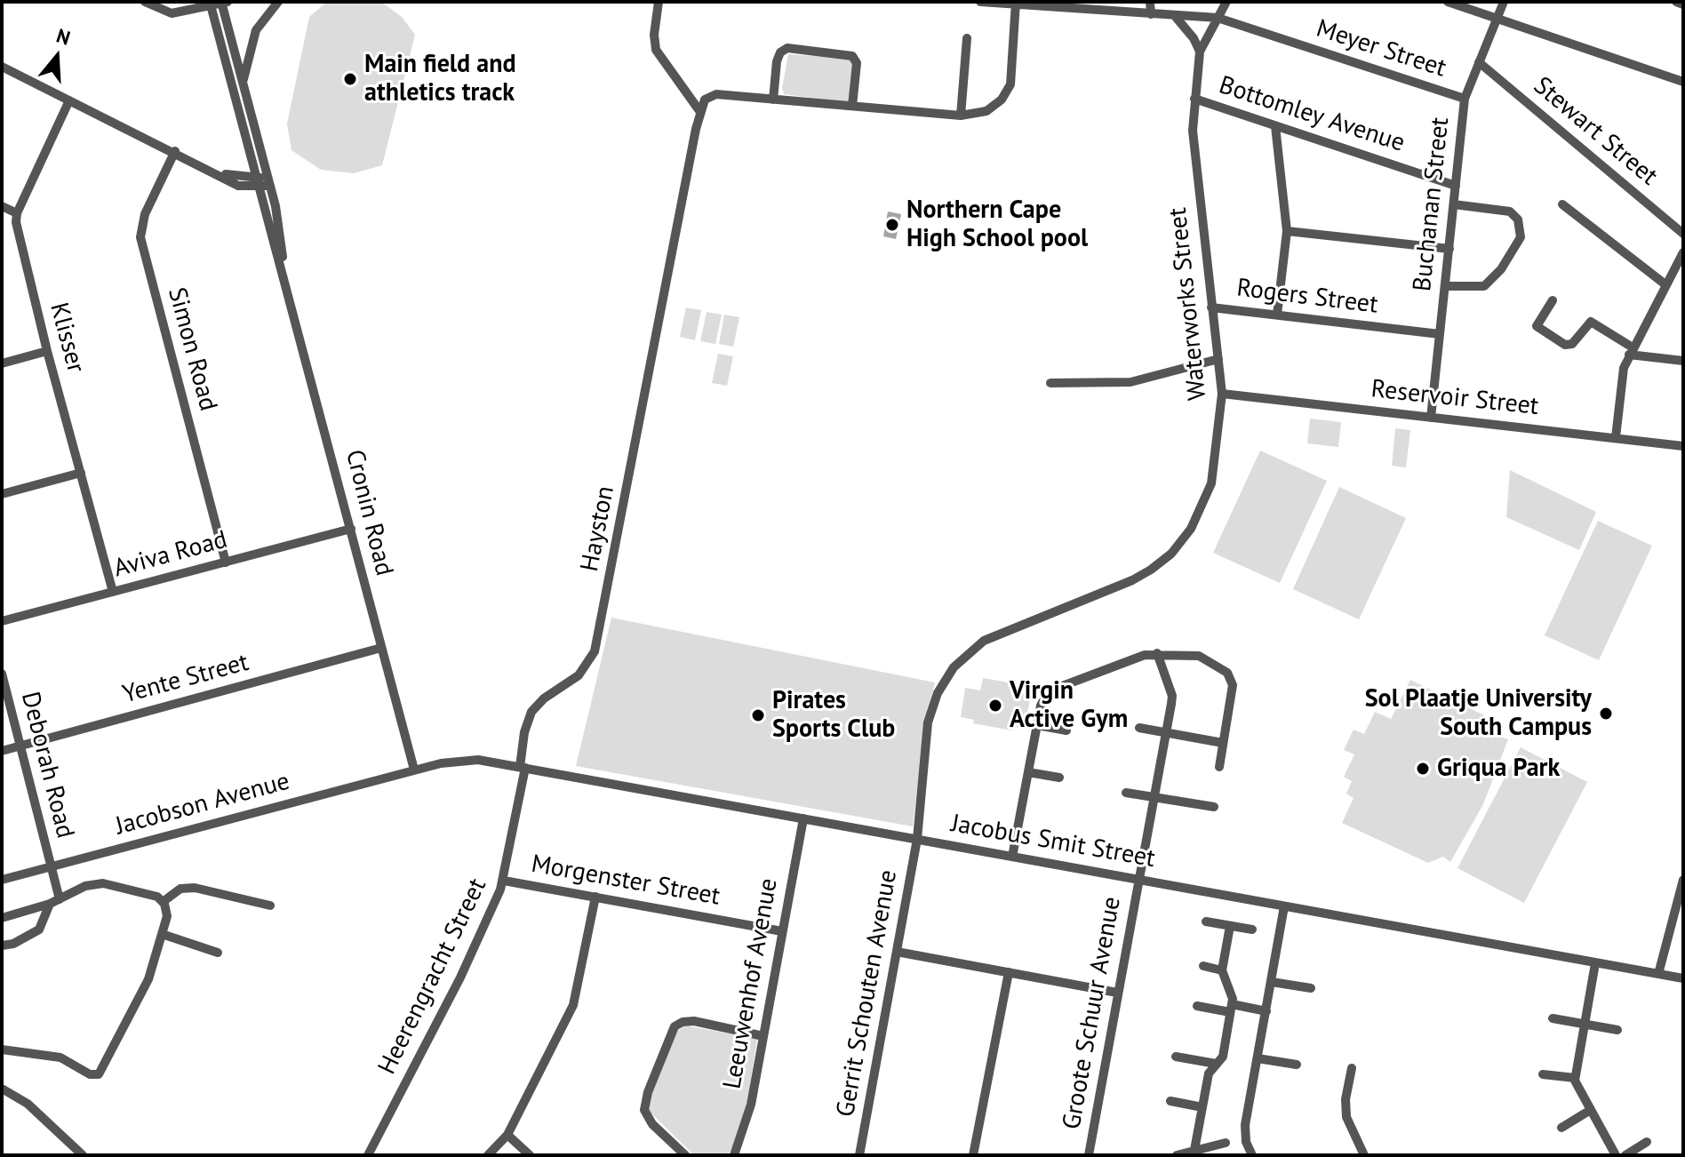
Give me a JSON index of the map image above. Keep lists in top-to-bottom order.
{
  "streets": {
    "street": [
      "Meyer Street",
      "Bottomley Avenue",
      "Stewart Street",
      "Buchanan Street",
      "Rogers Street",
      "Waterworks Street",
      "Klisser",
      "Simon Road",
      "Reservoir Street",
      "Cronin Road",
      "Hayston",
      "Aviva Road",
      "Yente Street",
      "Deborah Road",
      "Jacobson Avenue",
      "Jacobus Smit Street",
      "Morgenster Street",
      "Heerengracht Street",
      "Leeuwenhof Avenue",
      "Gerrit Schouten Avenue",
      "Groote Schuur Avenue"
    ]
  },
  "crossings": [
    ["Meyer Street", "Buchanan Street"],
    ["Meyer Street", "Waterworks Street"],
    ["Bottomley Avenue", "Buchanan Street"],
    ["Bottomley Avenue", "Waterworks Street"],
    ["Stewart Street", "Buchanan Street"],
    ["Buchanan Street", "Rogers Street"],
    ["Buchanan Street", "Reservoir Street"],
    ["Rogers Street", "Waterworks Street"],
    ["Waterworks Street", "Reservoir Street"],
    ["Waterworks Street", "Jacobus Smit Street"],
    ["Waterworks Street", "Gerrit Schouten Avenue"],
    ["Klisser", "Aviva Road"],
    ["Simon Road", "Aviva Road"],
    ["Cronin Road", "Aviva Road"],
    ["Cronin Road", "Yente Street"],
    ["Cronin Road", "Jacobson Avenue"],
    ["Cronin Road", "Jacobus Smit Street"],
    ["Hayston", "Jacobus Smit Street"],
    ["Hayston", "Heerengracht Street"],
    ["Yente Street", "Deborah Road"],
    ["Deborah Road", "Jacobson Avenue"],
    ["Jacobson Avenue", "Jacobus Smit Street"],
    ["Jacobus Smit Street", "Heerengracht Street"],
    ["Jacobus Smit Street", "Leeuwenhof Avenue"],
    ["Jacobus Smit Street", "Gerrit Schouten Avenue"],
    ["Jacobus Smit Street", "Groote Schuur Avenue"],
    ["Morgenster Street", "Heerengracht Street"],
    ["Morgenster Street", "Leeuwenhof Avenue"]
  ],
  "places": [
    "Main field and athletics track",
    "Northern Cape High School pool",
    "Virgin Active Gym",
    "Sol Plaatje University South Campus",
    "Pirates Sports Club",
    "Griqua Park"
  ],
  "north": "top"
}
